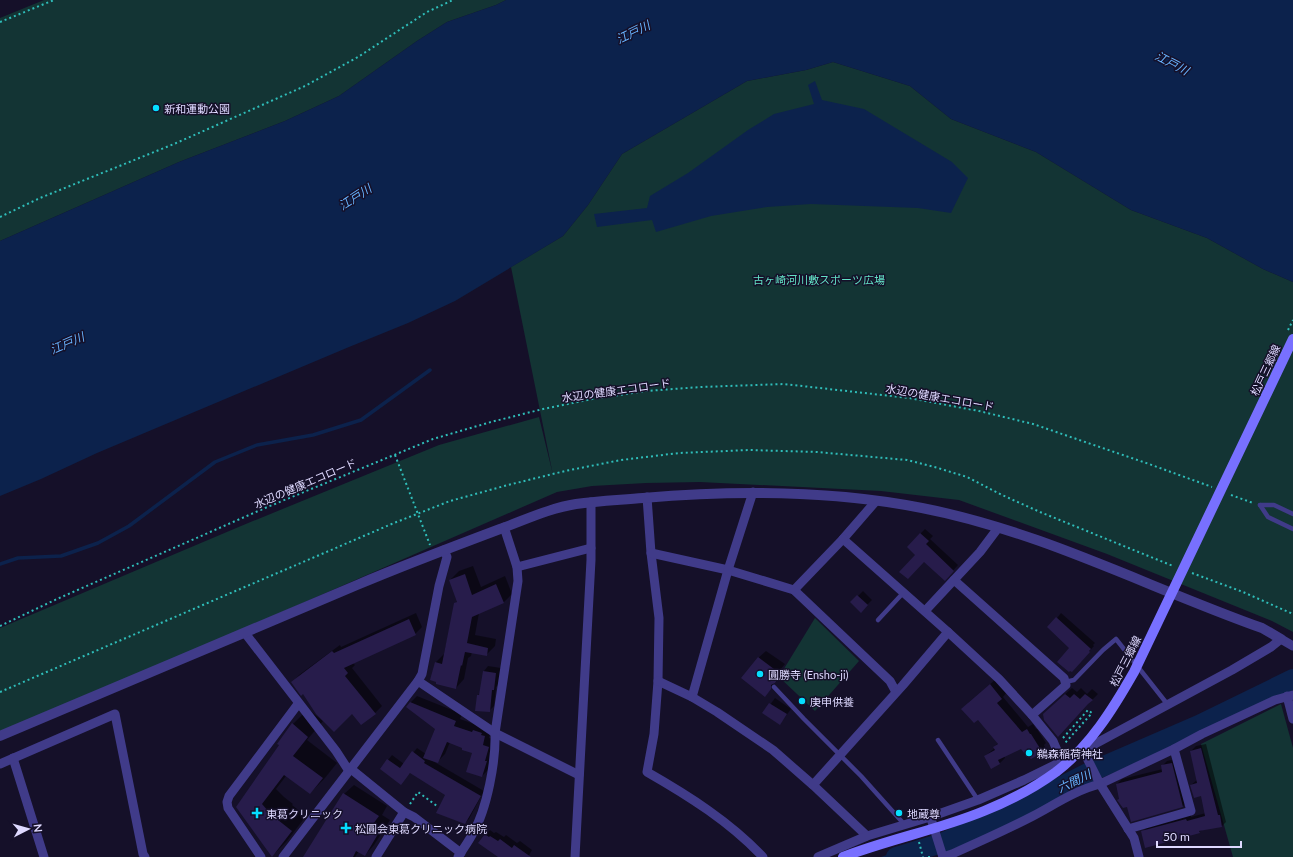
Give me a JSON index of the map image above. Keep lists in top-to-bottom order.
{
  "streets": {
    "main road": ["松戸三郷線"],
    "path": ["水辺の健康エコロード"]
  },
  "water": ["江戸川", "六間川"],
  "parks": ["古ヶ崎河川敷スポーツ広場"],
  "places": {
    "other": [
      "新和運動公園",
      "圓勝寺 (Ensho-ji)",
      "庚申供養",
      "鵜森稲荷神社",
      "地蔵尊"
    ],
    "health": ["東葛クリニック", "松圓会東葛クリニック病院"]
  },
  "scale_bar": "50 m",
  "north": "right"
}
